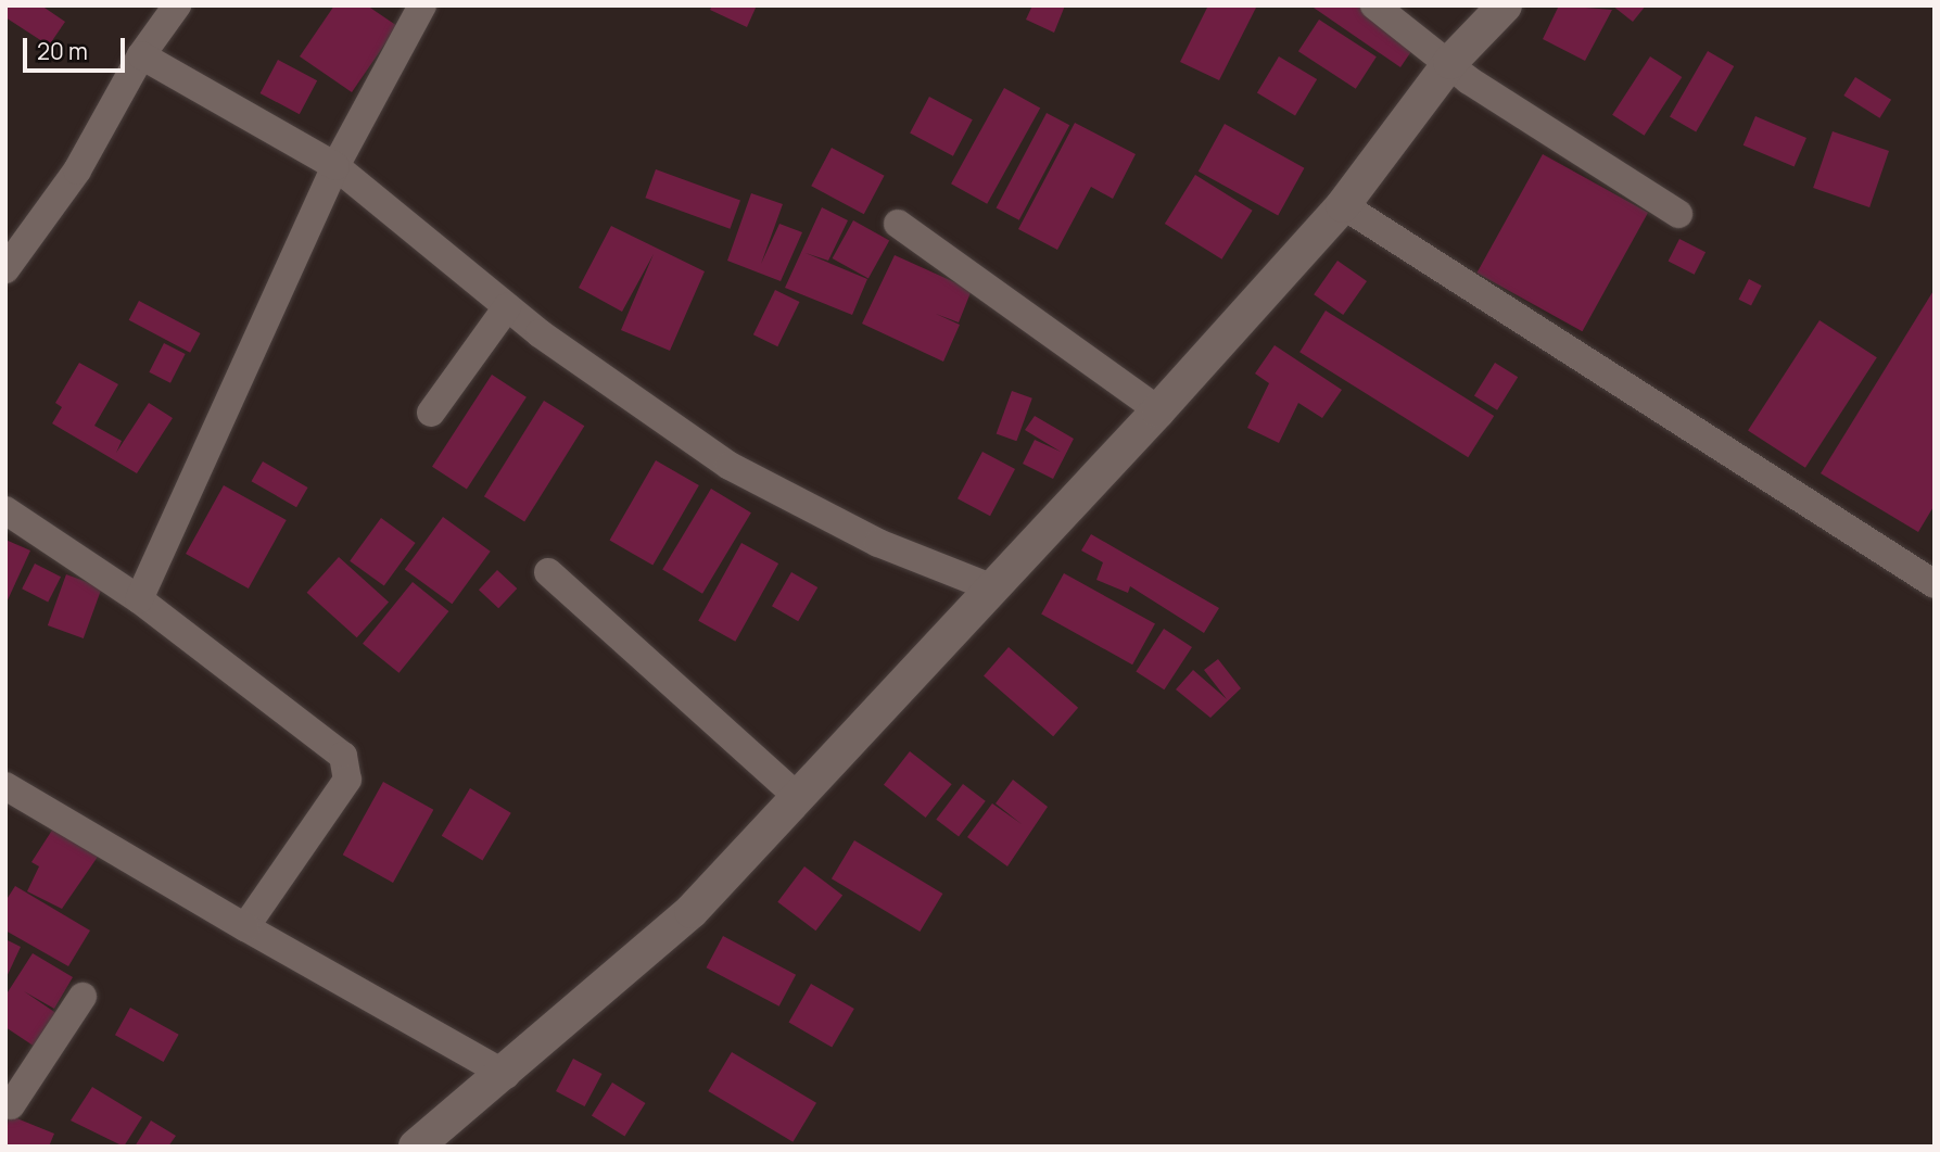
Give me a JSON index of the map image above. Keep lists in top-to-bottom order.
{
  "scale_bar": "20 m"
}
